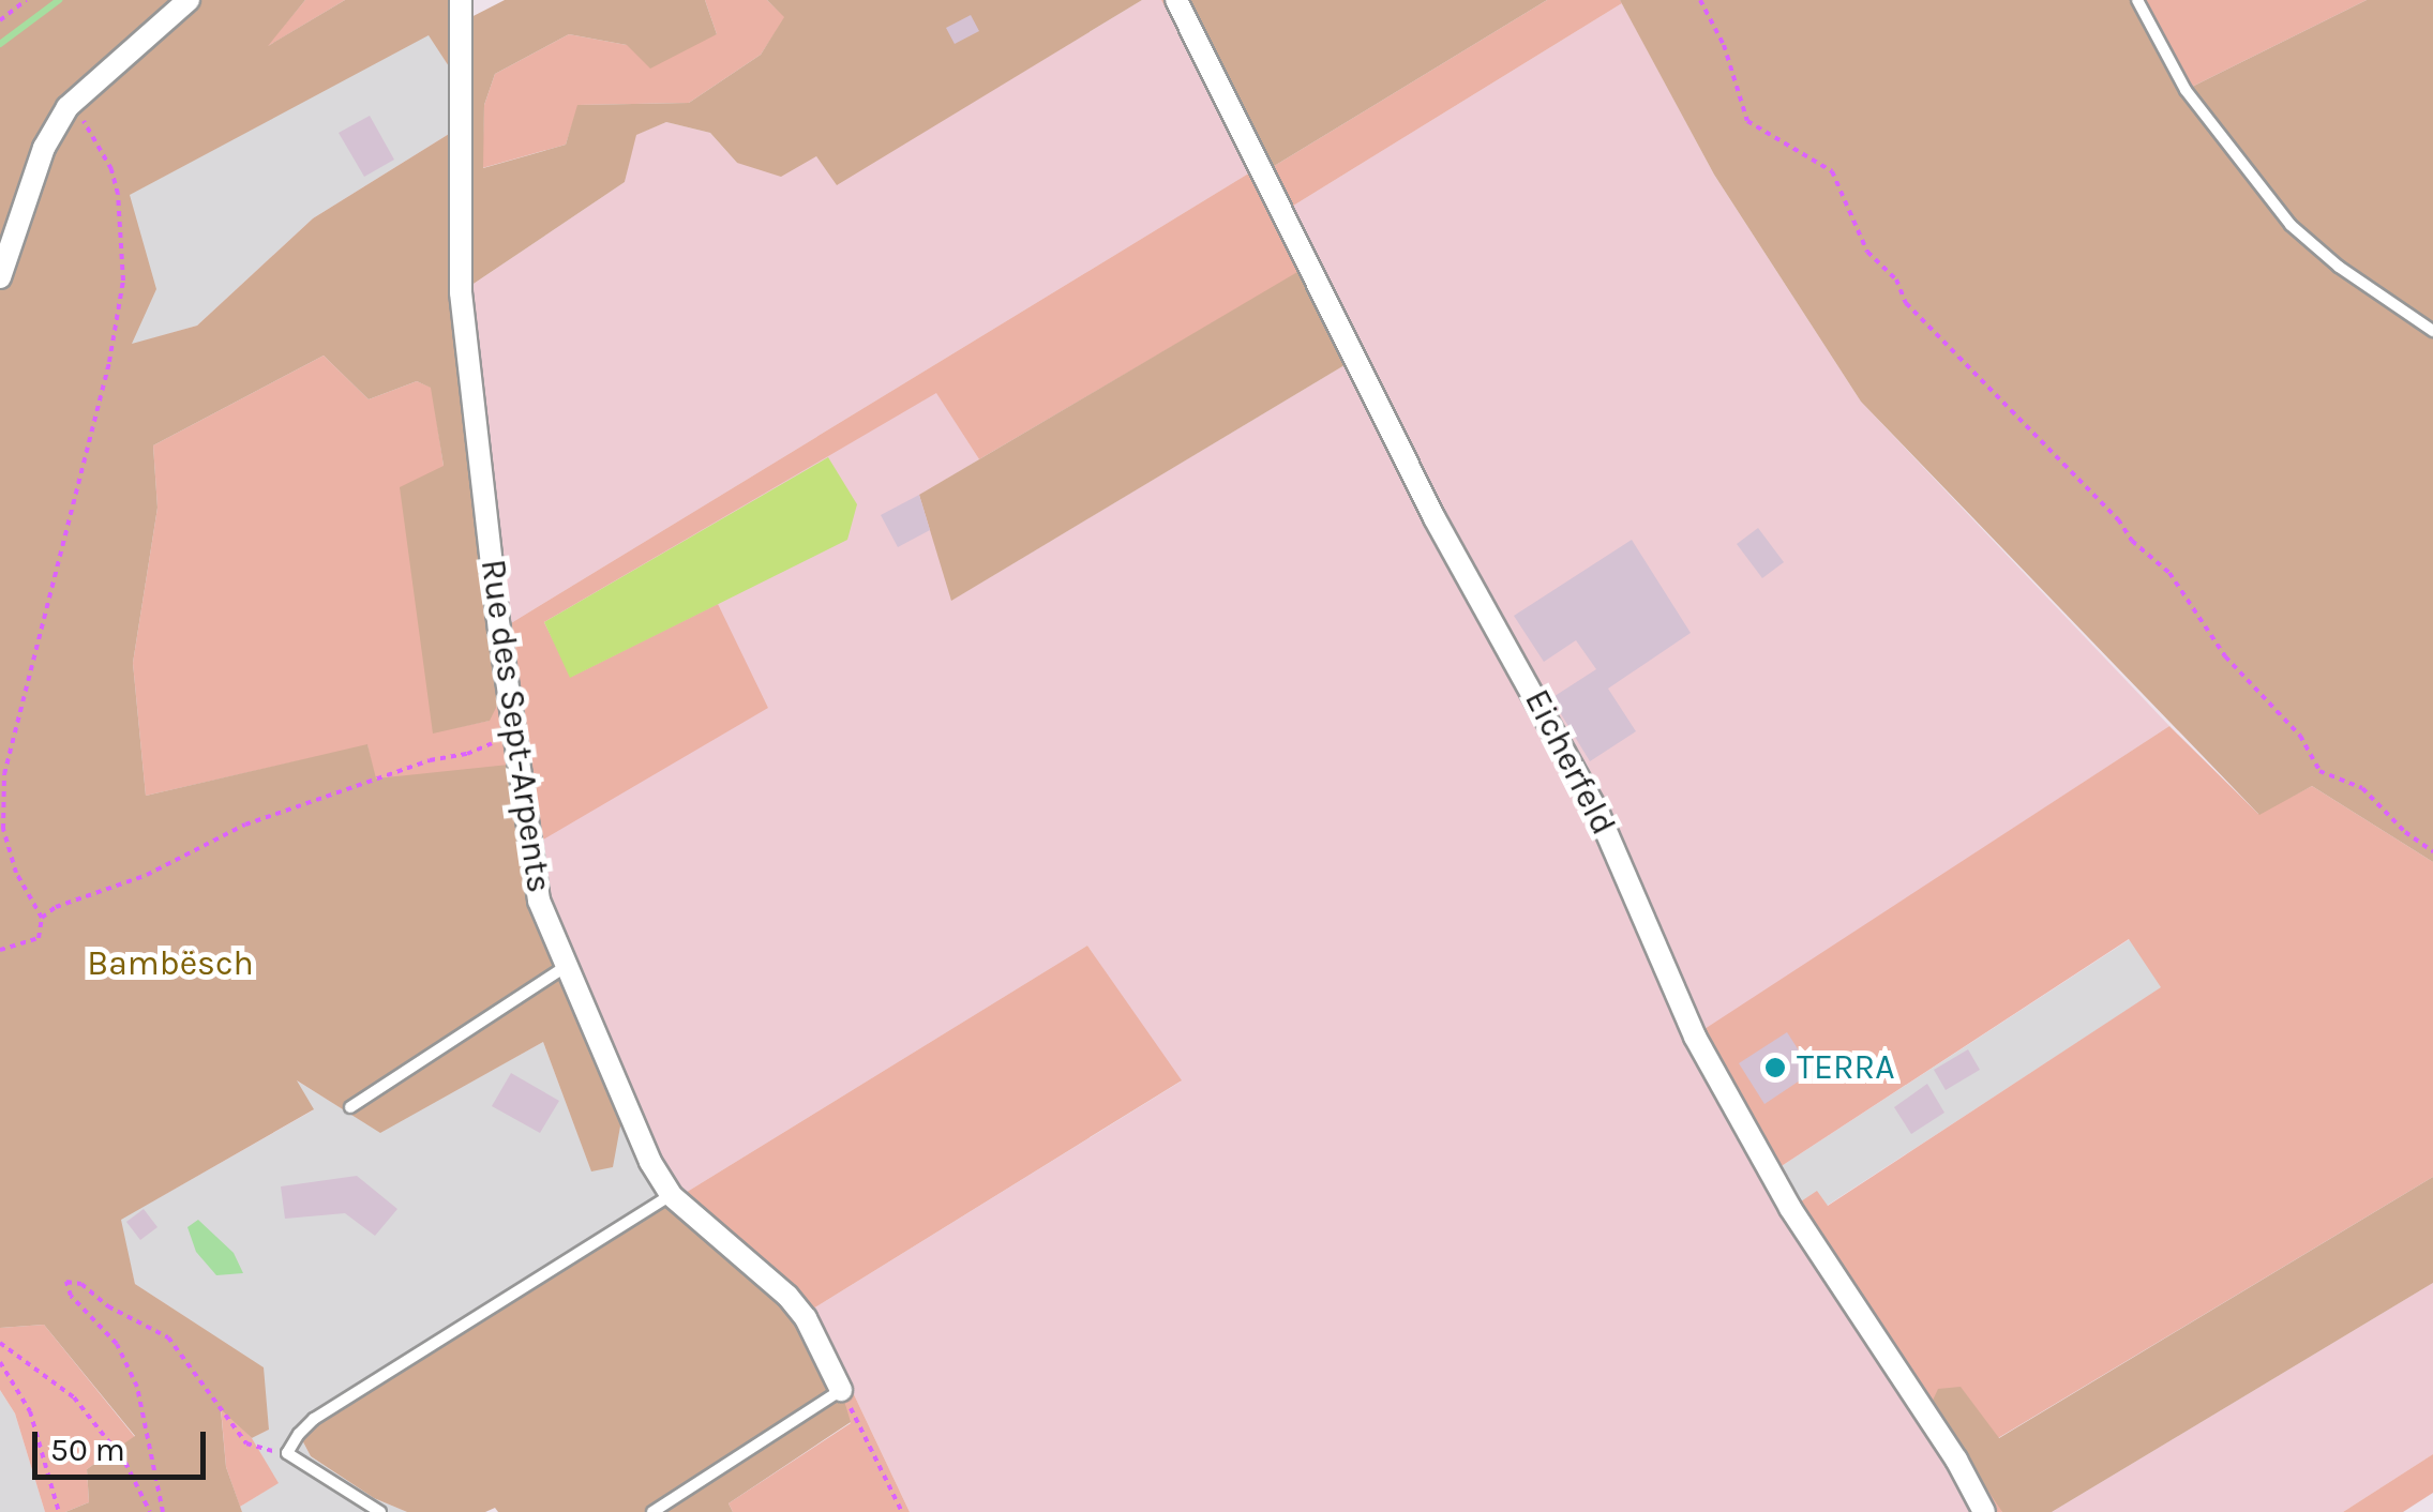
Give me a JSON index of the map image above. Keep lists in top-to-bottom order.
{
  "streets": {
    "street": ["Rue des Sept-Arpents", "Eicherfeld"]
  },
  "parks": ["Bambësch"],
  "places": ["TERRA"],
  "scale_bar": "50 m"
}
